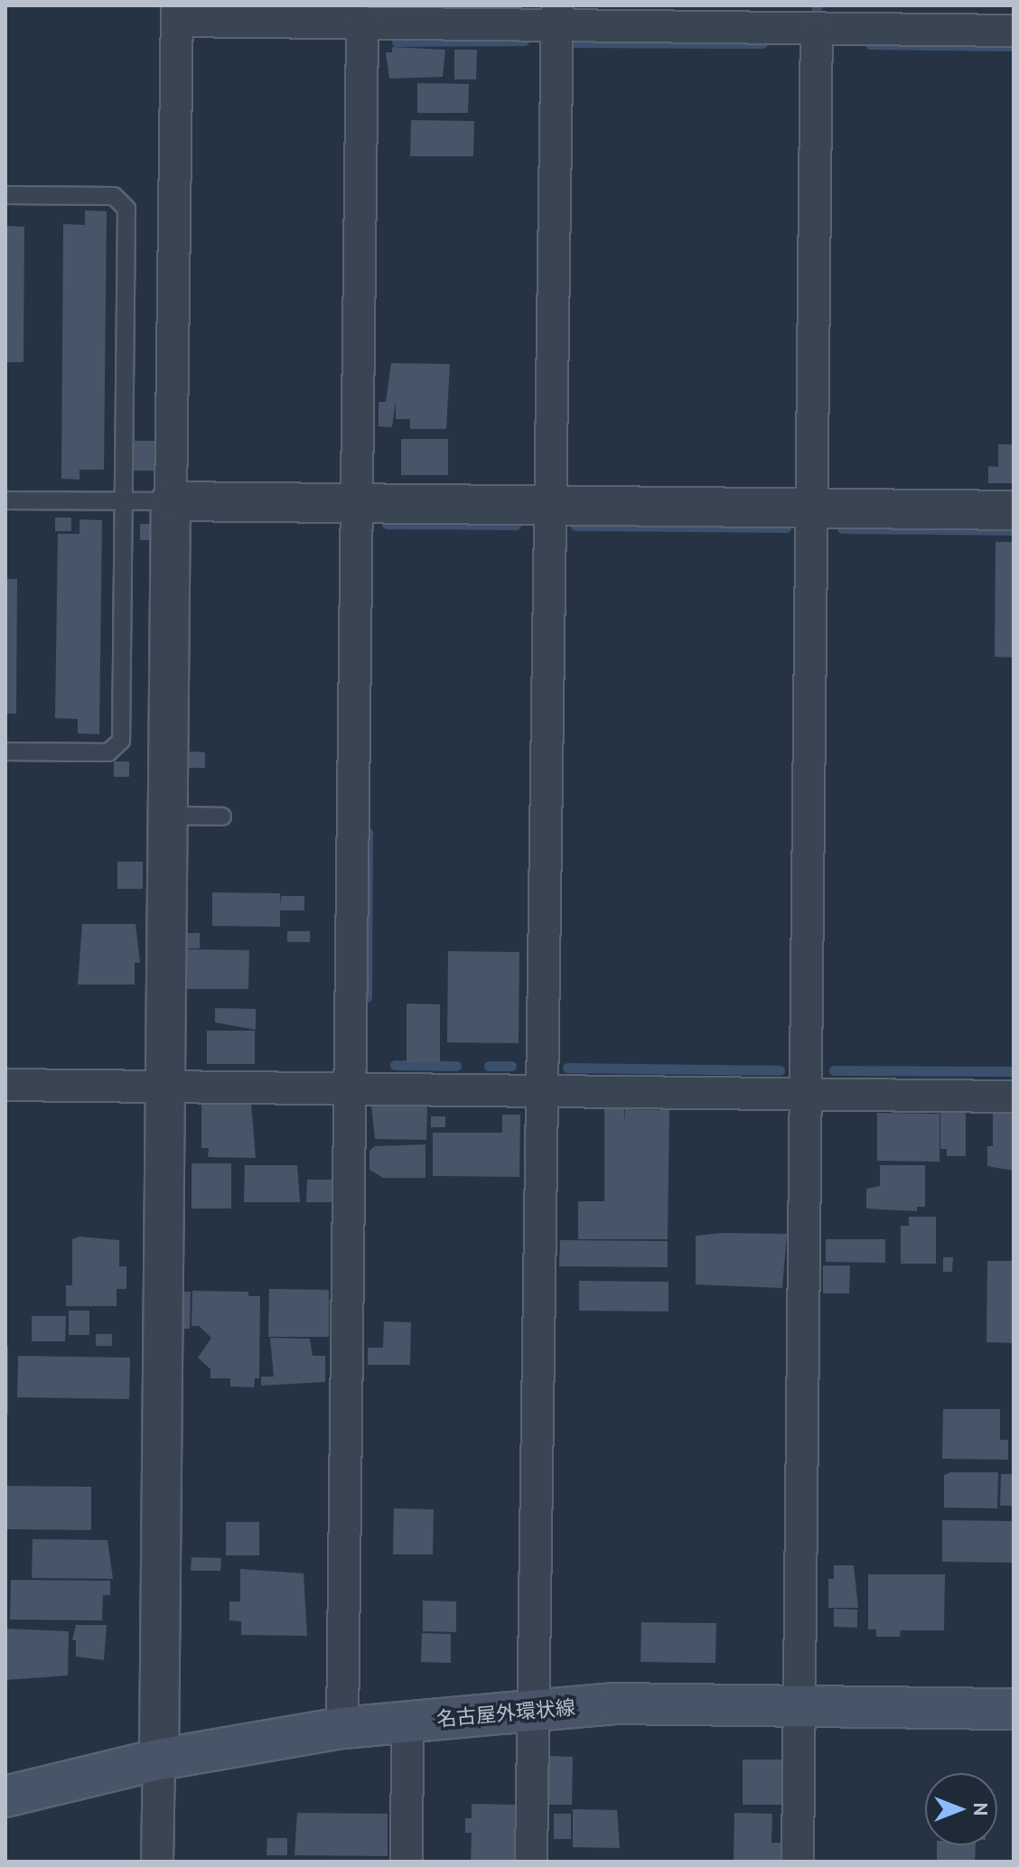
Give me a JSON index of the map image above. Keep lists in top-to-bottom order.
{
  "streets": {
    "main road": ["名古屋外環状線"]
  },
  "north": "right"
}
